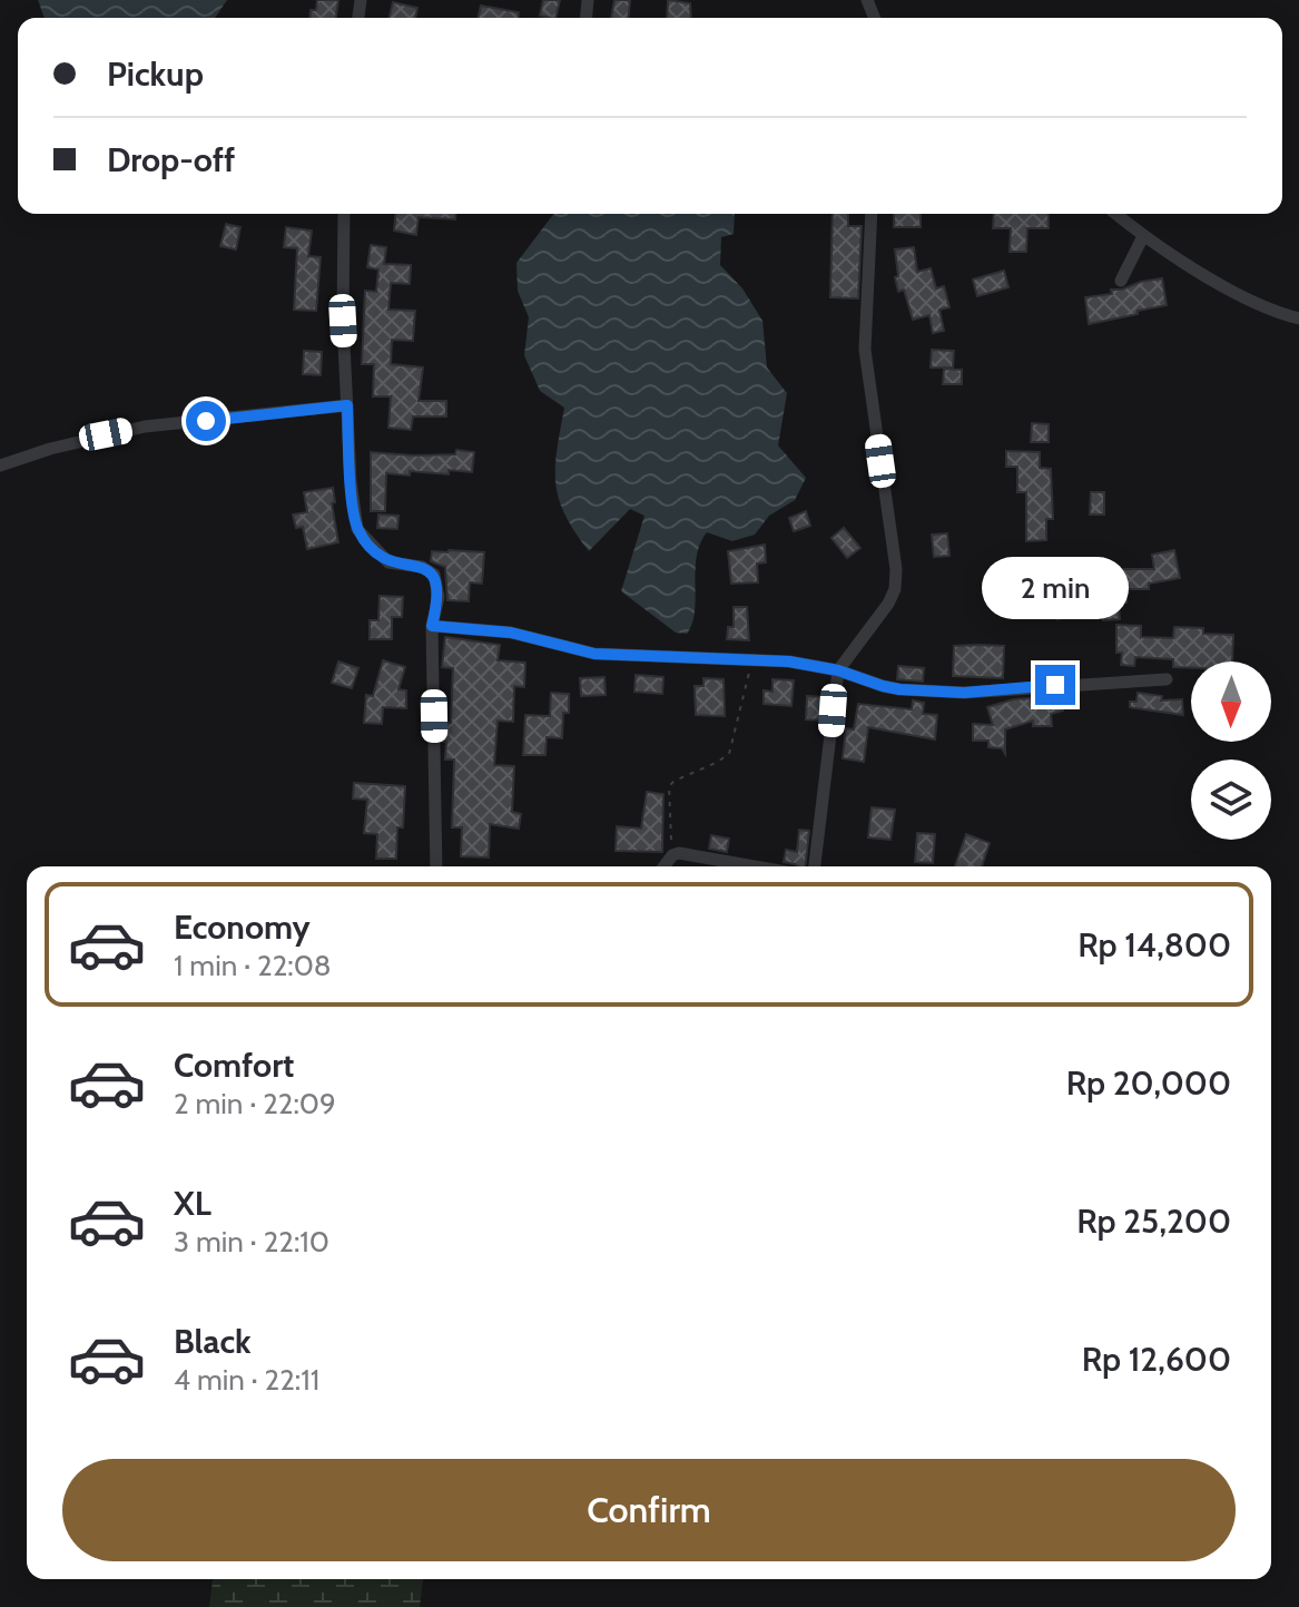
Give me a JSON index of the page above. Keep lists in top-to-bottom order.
{
  "north": "bottom",
  "page": {
    "banner": ["Pickup", "Drop-off"],
    "bubble": "2 min",
    "list": [
      {
        "name": "Economy",
        "note": "1 min · 22:08",
        "value": "Rp 14,800"
      },
      {
        "name": "Comfort",
        "note": "2 min · 22:09",
        "value": "Rp 20,000"
      },
      {
        "name": "XL",
        "note": "3 min · 22:10",
        "value": "Rp 25,200"
      },
      {
        "name": "Black",
        "note": "4 min · 22:11",
        "value": "Rp 12,600"
      }
    ],
    "buttons": "Confirm"
  }
}
